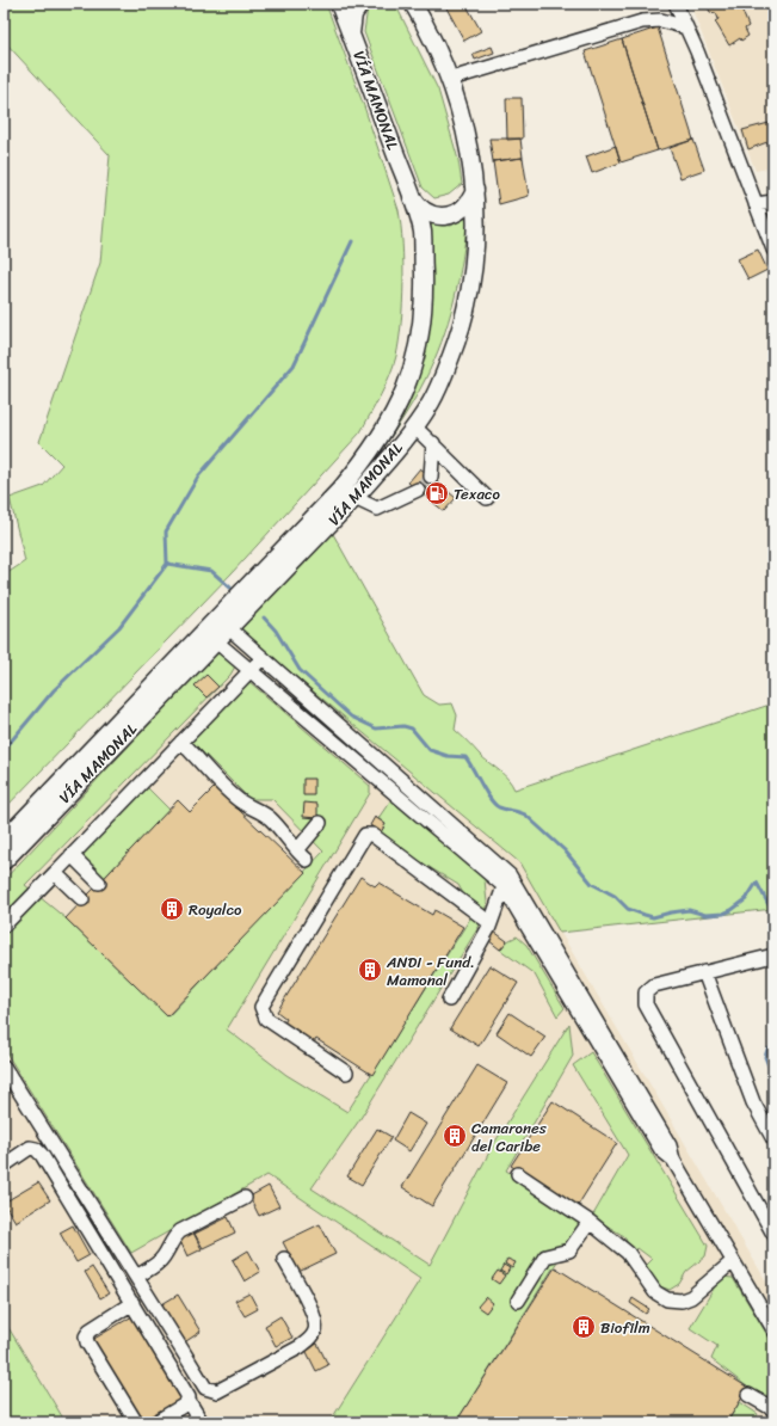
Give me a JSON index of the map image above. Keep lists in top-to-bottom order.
{
  "streets": {
    "main road": ["VÍA MAMONAL"]
  },
  "places": {
    "fuel station": ["Texaco"],
    "building": [
      "Royalco",
      "ANDI - Fund. Mamonal",
      "Camarones del Caribe",
      "Biofilm"
    ]
  }
}
